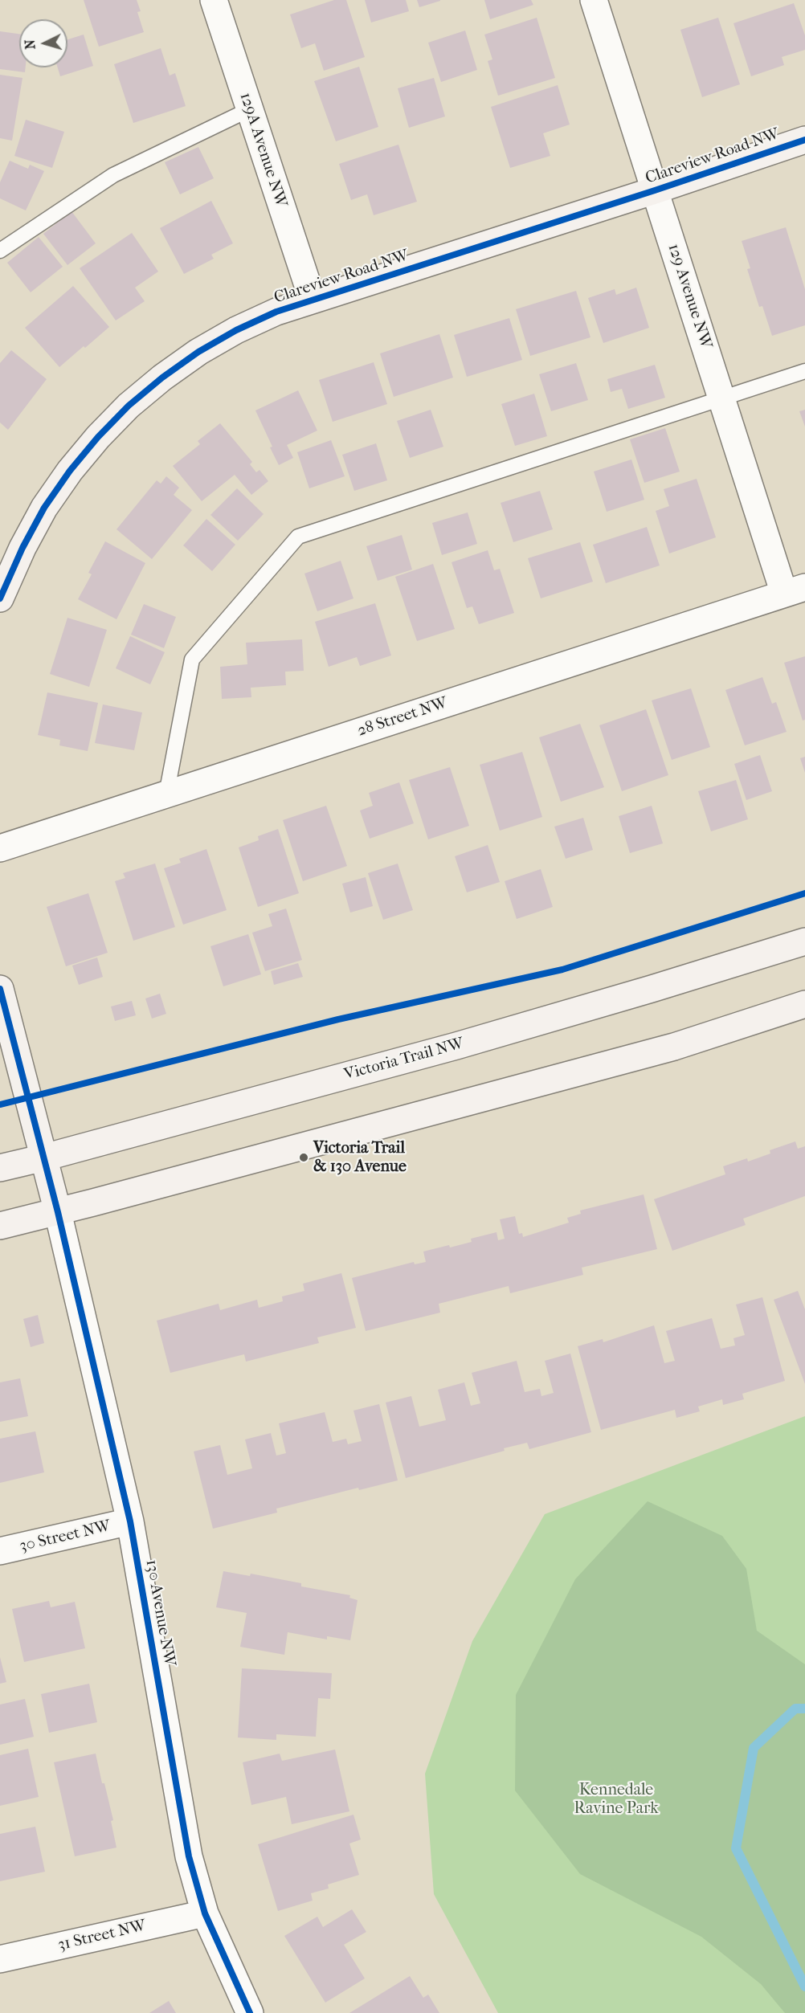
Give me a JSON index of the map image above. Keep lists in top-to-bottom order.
{
  "streets": {
    "main road": ["Clareview Road NW", "Victoria Trail NW"],
    "street": [
      "129A Avenue NW",
      "129 Avenue NW",
      "28 Street NW",
      "30 Street NW",
      "130 Avenue NW",
      "31 Street NW"
    ]
  },
  "crossings": [
    ["129A Avenue NW", "Clareview Road NW"],
    ["Clareview Road NW", "129 Avenue NW"],
    ["129 Avenue NW", "28 Street NW"],
    ["30 Street NW", "130 Avenue NW"],
    ["130 Avenue NW", "31 Street NW"]
  ],
  "parks": ["Kennedale Ravine Park"],
  "places": ["Victoria Trail & 130 Avenue"],
  "north": "left"
}
